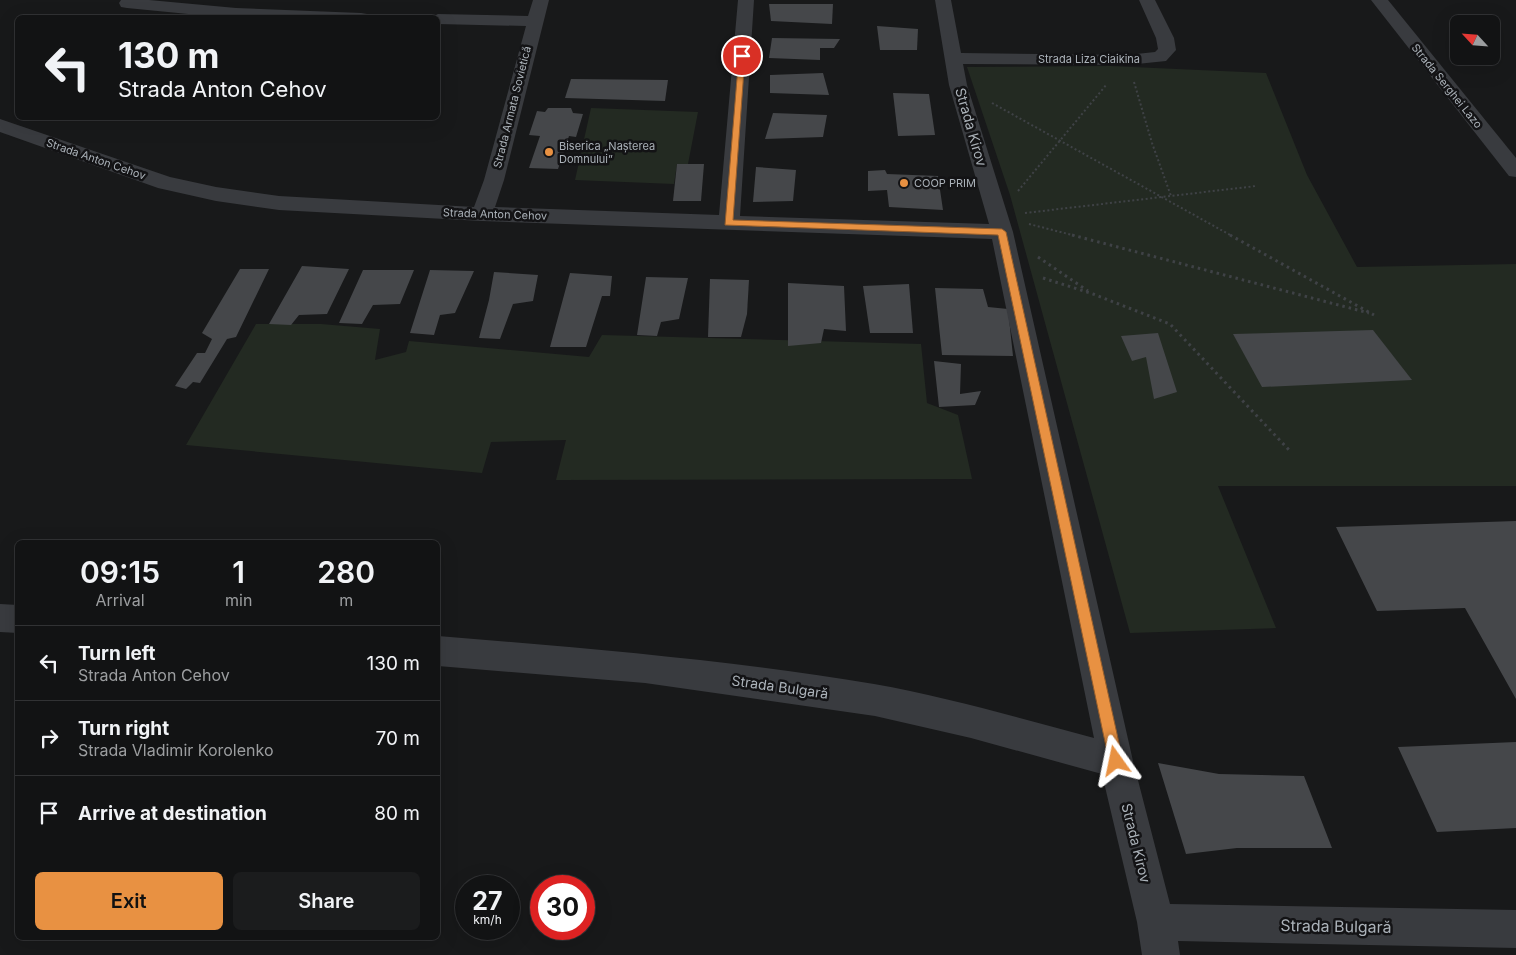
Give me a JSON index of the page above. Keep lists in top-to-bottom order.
{
  "streets": {
    "street": [
      "Strada Liza Ciaikina",
      "Strada Serghei Lazo",
      "Strada Armata Sovietică",
      "Strada Kirov",
      "Strada Anton Cehov",
      "Strada Bulgară"
    ]
  },
  "crossings": [
    ["Strada Liza Ciaikina", "Strada Kirov"],
    ["Strada Armata Sovietică", "Strada Anton Cehov"],
    ["Strada Kirov", "Strada Anton Cehov"],
    ["Strada Kirov", "Strada Bulgară"]
  ],
  "places": ["Biserica „Nașterea Domnului”", "COOP PRIM"],
  "north": "top left",
  "page": {
    "turn": ["130 m", "Strada Anton Cehov"],
    "eta": [
      "09:15",
      "Arrival",
      "1",
      "min",
      "280",
      "m"
    ],
    "list": [
      {
        "name": "Turn left",
        "note": "Strada Anton Cehov",
        "value": "130 m"
      },
      {
        "name": "Turn right",
        "note": "Strada Vladimir Korolenko",
        "value": "70 m"
      },
      {
        "name": "Arrive at destination",
        "value": "80 m"
      }
    ],
    "buttons": ["Exit", "Share"],
    "speed": "27 km/h",
    "limit": "30"
  }
}
